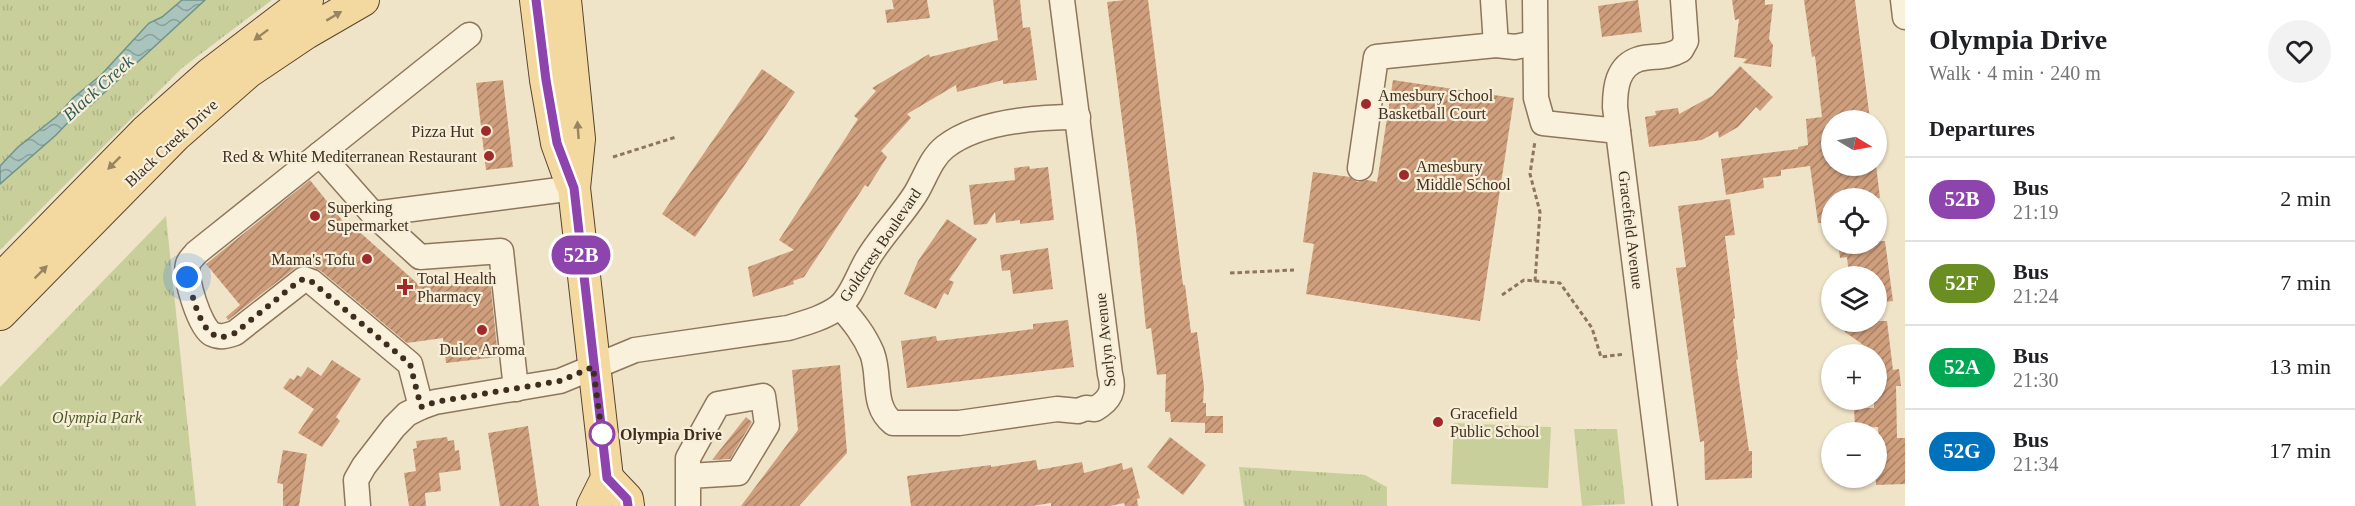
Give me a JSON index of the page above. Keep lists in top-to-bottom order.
{
  "streets": {
    "main road": ["Black Creek Drive"],
    "street": ["Gracefield Avenue", "Goldcrest Boulevard", "Sorlyn Avenue"]
  },
  "crossings": [
    ["Goldcrest Boulevard", "Sorlyn Avenue"]
  ],
  "water": ["Black Creek"],
  "parks": ["Olympia Park"],
  "places": {
    "other": [
      "Amesbury School Basketball Court",
      "Pizza Hut",
      "Red & White Mediterranean Restaurant",
      "Amesbury Middle School",
      "Superking Supermarket",
      "Mama's Tofu",
      "Dulce Aroma",
      "Gracefield Public School",
      "Olympia Drive"
    ],
    "health": ["Total Health Pharmacy"]
  },
  "lines": ["bus line 52B"],
  "north": "right",
  "page": {
    "on_map": "52B",
    "heading": [
      ["Olympia Drive", "Walk · 4 min · 240 m"],
      "Departures"
    ],
    "map_buttons": ["+", "−"],
    "list": [
      {
        "mark": "52B",
        "name": "Bus",
        "note": "21:19",
        "value": "2 min"
      },
      {
        "mark": "52F",
        "name": "Bus",
        "note": "21:24",
        "value": "7 min"
      },
      {
        "mark": "52A",
        "name": "Bus",
        "note": "21:30",
        "value": "13 min"
      },
      {
        "mark": "52G",
        "name": "Bus",
        "note": "21:34",
        "value": "17 min"
      }
    ]
  }
}
